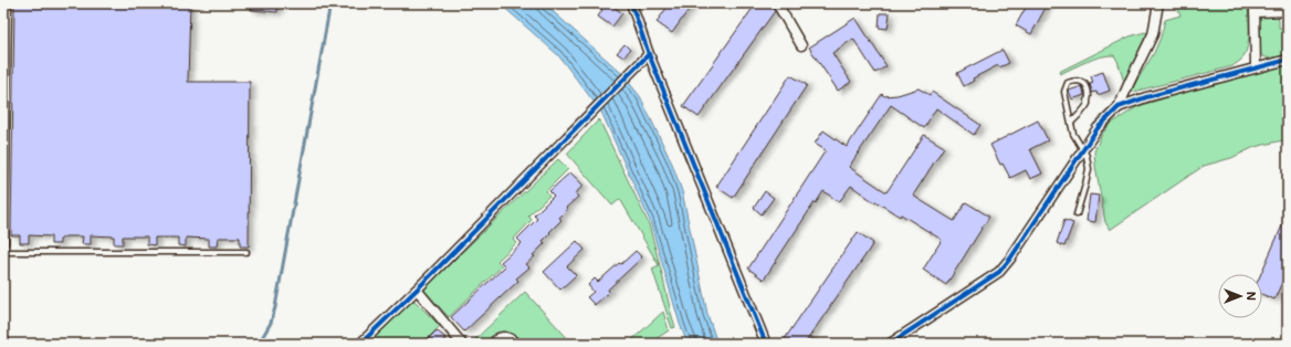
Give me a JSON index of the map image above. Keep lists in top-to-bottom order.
{
  "north": "right"
}
